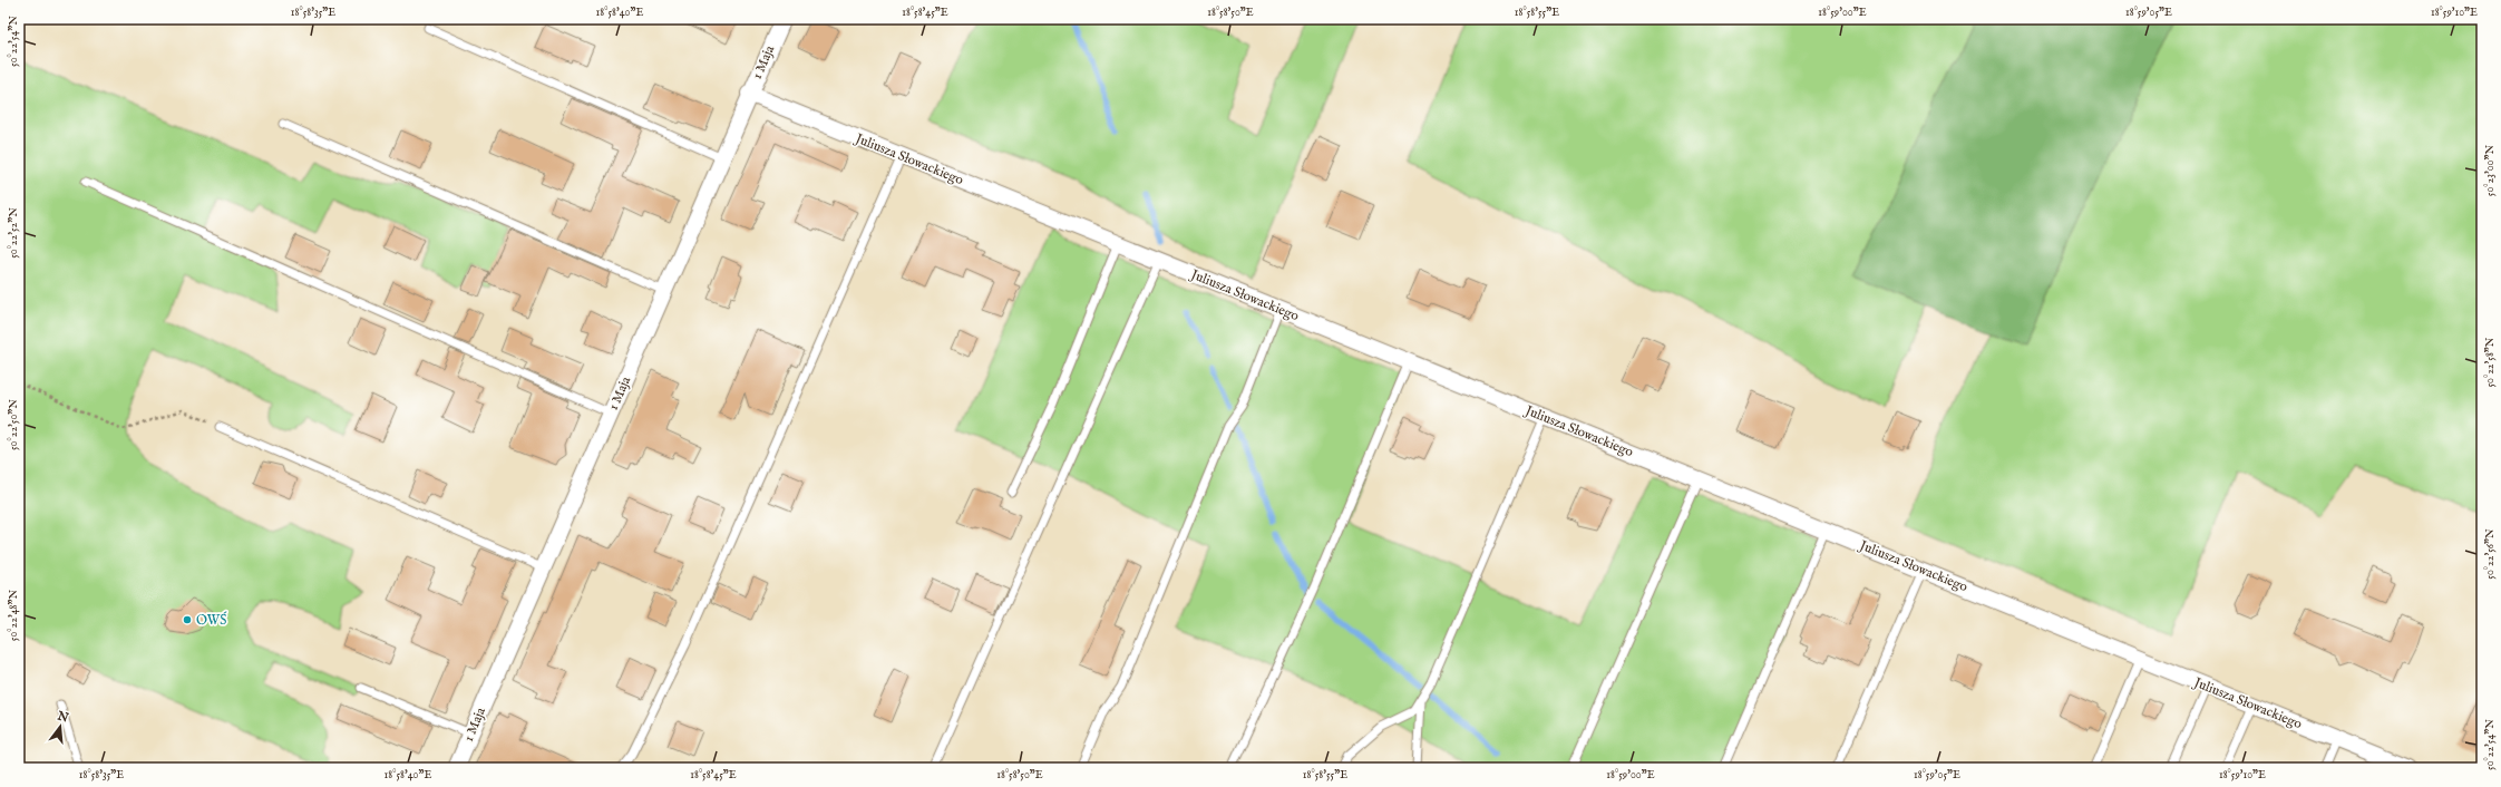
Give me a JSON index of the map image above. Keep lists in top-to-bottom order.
{
  "streets": {
    "street": ["1 Maja", "Juliusza Słowackiego"]
  },
  "crossings": [
    ["1 Maja", "Juliusza Słowackiego"]
  ],
  "places": ["OWŚ"],
  "north": "top",
  "coordinates": [
    "18°58'35\"E",
    "18°58'40\"E",
    "18°58'45\"E",
    "18°58'50\"E",
    "18°58'55\"E",
    "18°59'00\"E",
    "18°59'05\"E",
    "18°59'10\"E",
    "50°22'54\"N",
    "50°23'00\"N",
    "50°22'52\"N",
    "50°22'58\"N",
    "50°22'50\"N",
    "50°22'56\"N",
    "50°22'48\"N"
  ]
}
